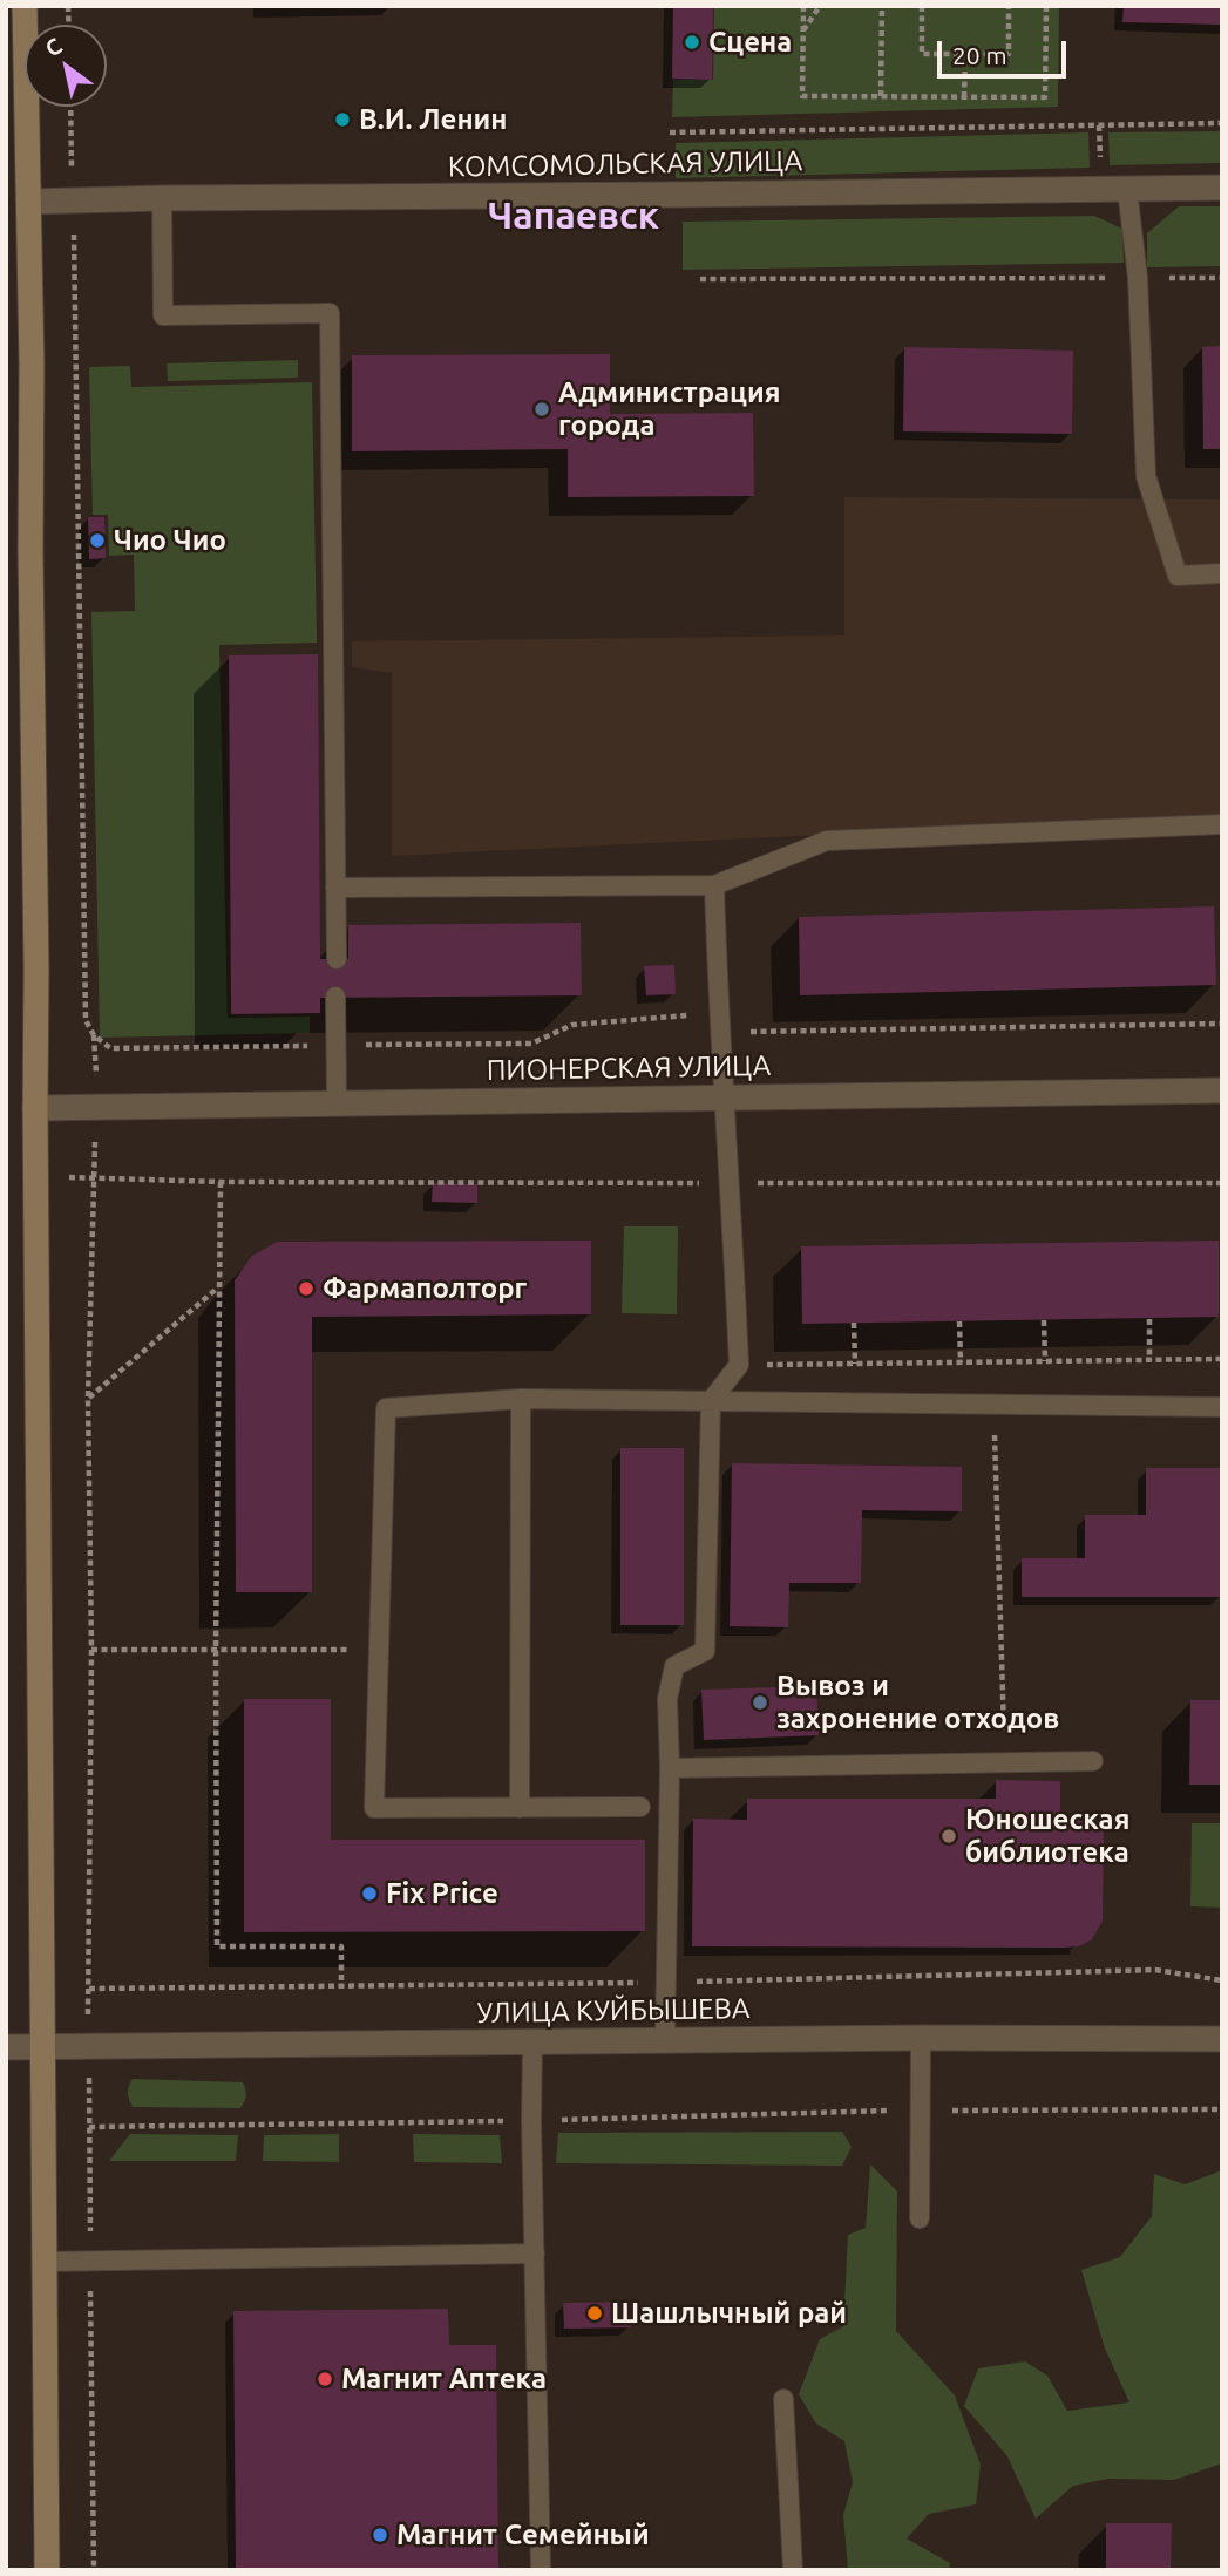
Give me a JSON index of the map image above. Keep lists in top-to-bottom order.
{
  "streets": {
    "street": ["КОМСОМОЛЬСКАЯ УЛИЦА", "ПИОНЕРСКАЯ УЛИЦА", "УЛИЦА КУЙБЫШЕВА"]
  },
  "districts": ["Чапаевск"],
  "places": [
    "Сцена",
    "В.И. Ленин",
    "Администрация города",
    "Чио Чио",
    "Фармаполторг",
    "Вывоз и захронение отходов",
    "Юношеская библиотека",
    "Fix Price",
    "Шашлычный рай",
    "Магнит Аптека",
    "Магнит Семейный"
  ],
  "scale_bar": "20 m",
  "north": "top left"
}
